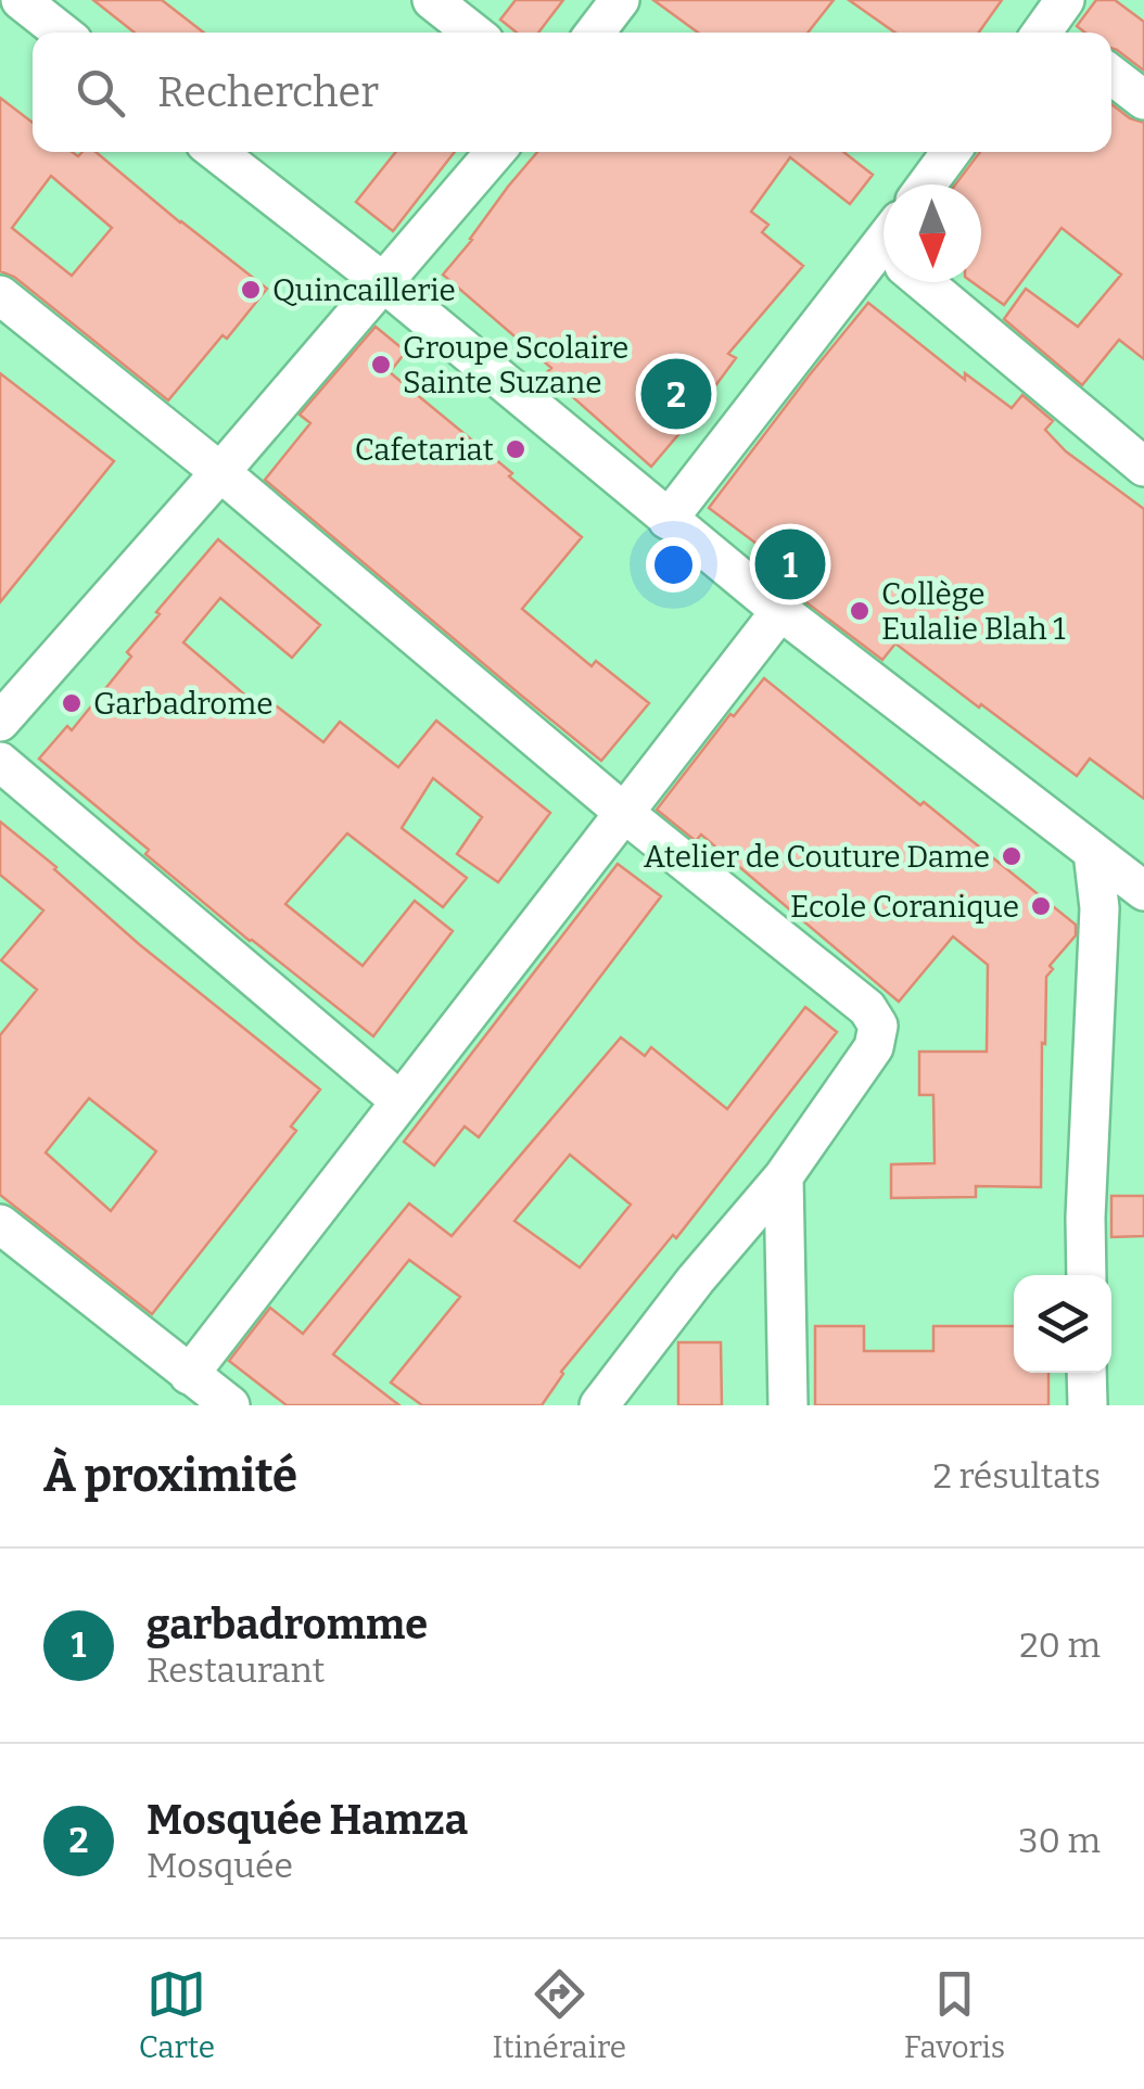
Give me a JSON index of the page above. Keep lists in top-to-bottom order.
{
  "places": [
    "Quincaillerie",
    "Groupe Scolaire Sainte Suzane",
    "Cafetariat",
    "Collège Eulalie Blah 1",
    "Garbadrome",
    "Atelier de Couture Dame",
    "Ecole Coranique"
  ],
  "north": "bottom",
  "page": {
    "search": "Rechercher",
    "pins": ["2", "1"],
    "heading": ["À proximité", "2 résultats"],
    "list": [
      {
        "mark": "1",
        "name": "garbadromme",
        "note": "Restaurant",
        "value": "20 m"
      },
      {
        "mark": "2",
        "name": "Mosquée Hamza",
        "note": "Mosquée",
        "value": "30 m"
      }
    ],
    "nav": ["Carte", "Itinéraire", "Favoris"]
  }
}
